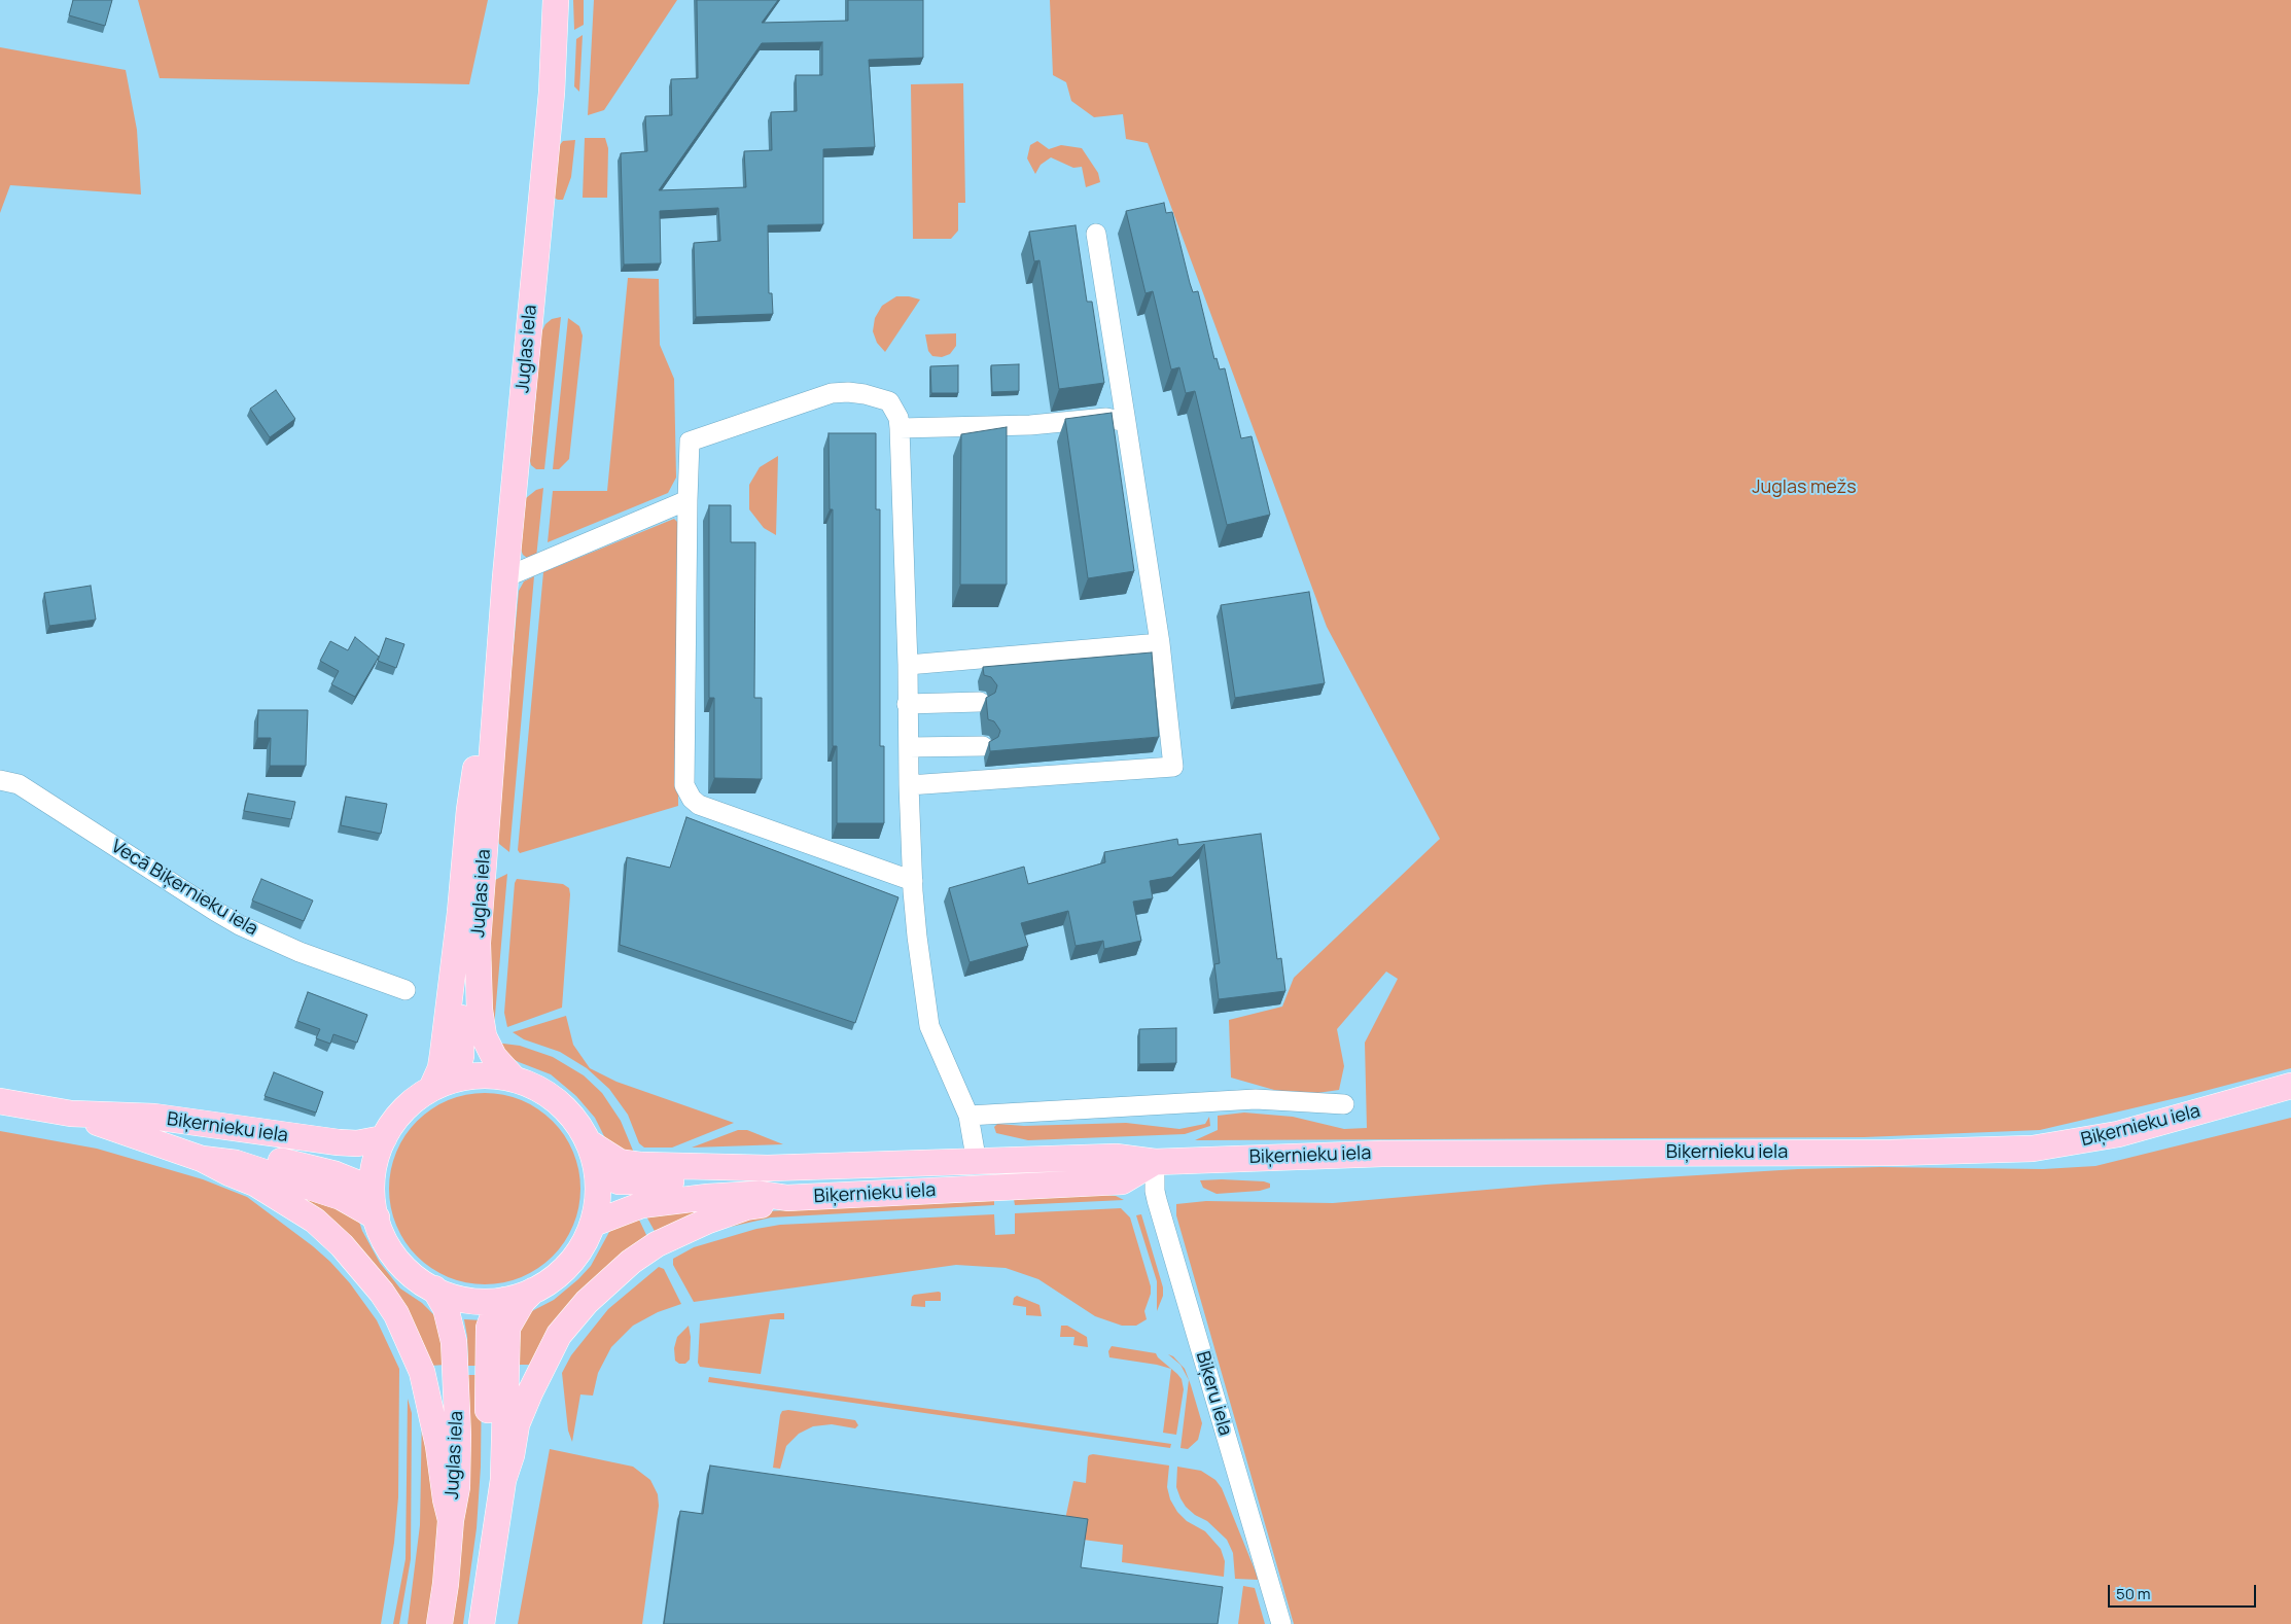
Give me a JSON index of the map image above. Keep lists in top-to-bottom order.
{
  "streets": {
    "main road": ["Juglas iela", "Biķernieku iela"],
    "street": ["Vecā Biķernieku iela", "Biķeru iela"]
  },
  "crossings": [
    ["Biķernieku iela", "Biķeru iela"]
  ],
  "parks": ["Juglas mežs"],
  "scale_bar": "50 m"
}
